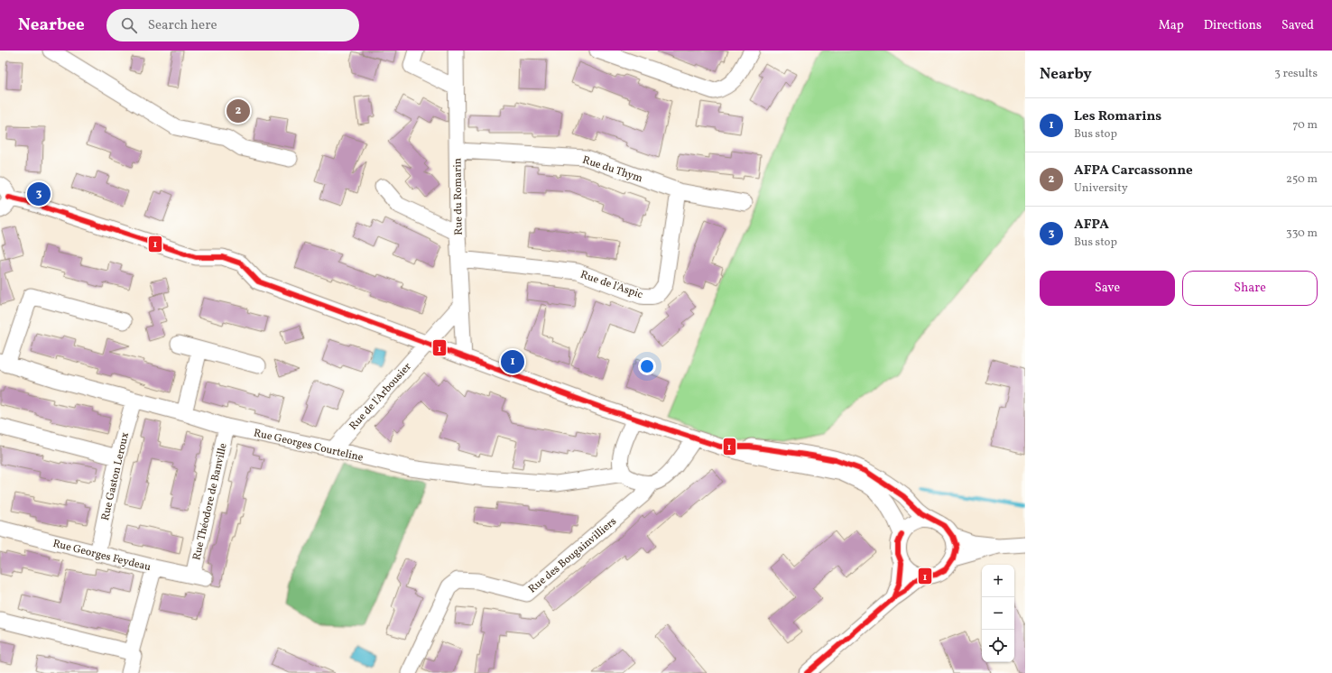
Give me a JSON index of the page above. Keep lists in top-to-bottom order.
{
  "streets": {
    "street": [
      "Rue du Thym",
      "Rue du Romarin",
      "Rue de l'Aspic",
      "Rue de l'Arbousier",
      "Rue Georges Courteline",
      "Rue Gaston Leroux",
      "Rue Théodore de Banville",
      "Rue Georges Feydeau",
      "Rue des Bougainvilliers"
    ]
  },
  "crossings": [
    ["Rue du Thym", "Rue du Romarin"],
    ["Rue du Thym", "Rue de l'Aspic"],
    ["Rue du Romarin", "Rue de l'Aspic"],
    ["Rue de l'Arbousier", "Rue Georges Courteline"],
    ["Rue Georges Courteline", "Rue Gaston Leroux"],
    ["Rue Georges Courteline", "Rue Théodore de Banville"],
    ["Rue Gaston Leroux", "Rue Georges Feydeau"],
    ["Rue Théodore de Banville", "Rue Georges Feydeau"]
  ],
  "lines": ["transit line 1"],
  "page": {
    "header": "Nearbee",
    "search": "Search here",
    "nav": ["Map", "Directions", "Saved"],
    "heading": ["Nearby", "3 results"],
    "pins": ["2", "3", "1"],
    "list": [
      {
        "mark": "1",
        "name": "Les Romarins",
        "note": "Bus stop",
        "value": "70 m"
      },
      {
        "mark": "2",
        "name": "AFPA Carcassonne",
        "note": "University",
        "value": "250 m"
      },
      {
        "mark": "3",
        "name": "AFPA",
        "note": "Bus stop",
        "value": "330 m"
      }
    ],
    "buttons": ["Save", "Share"],
    "map_buttons": ["+", "−"]
  }
}
